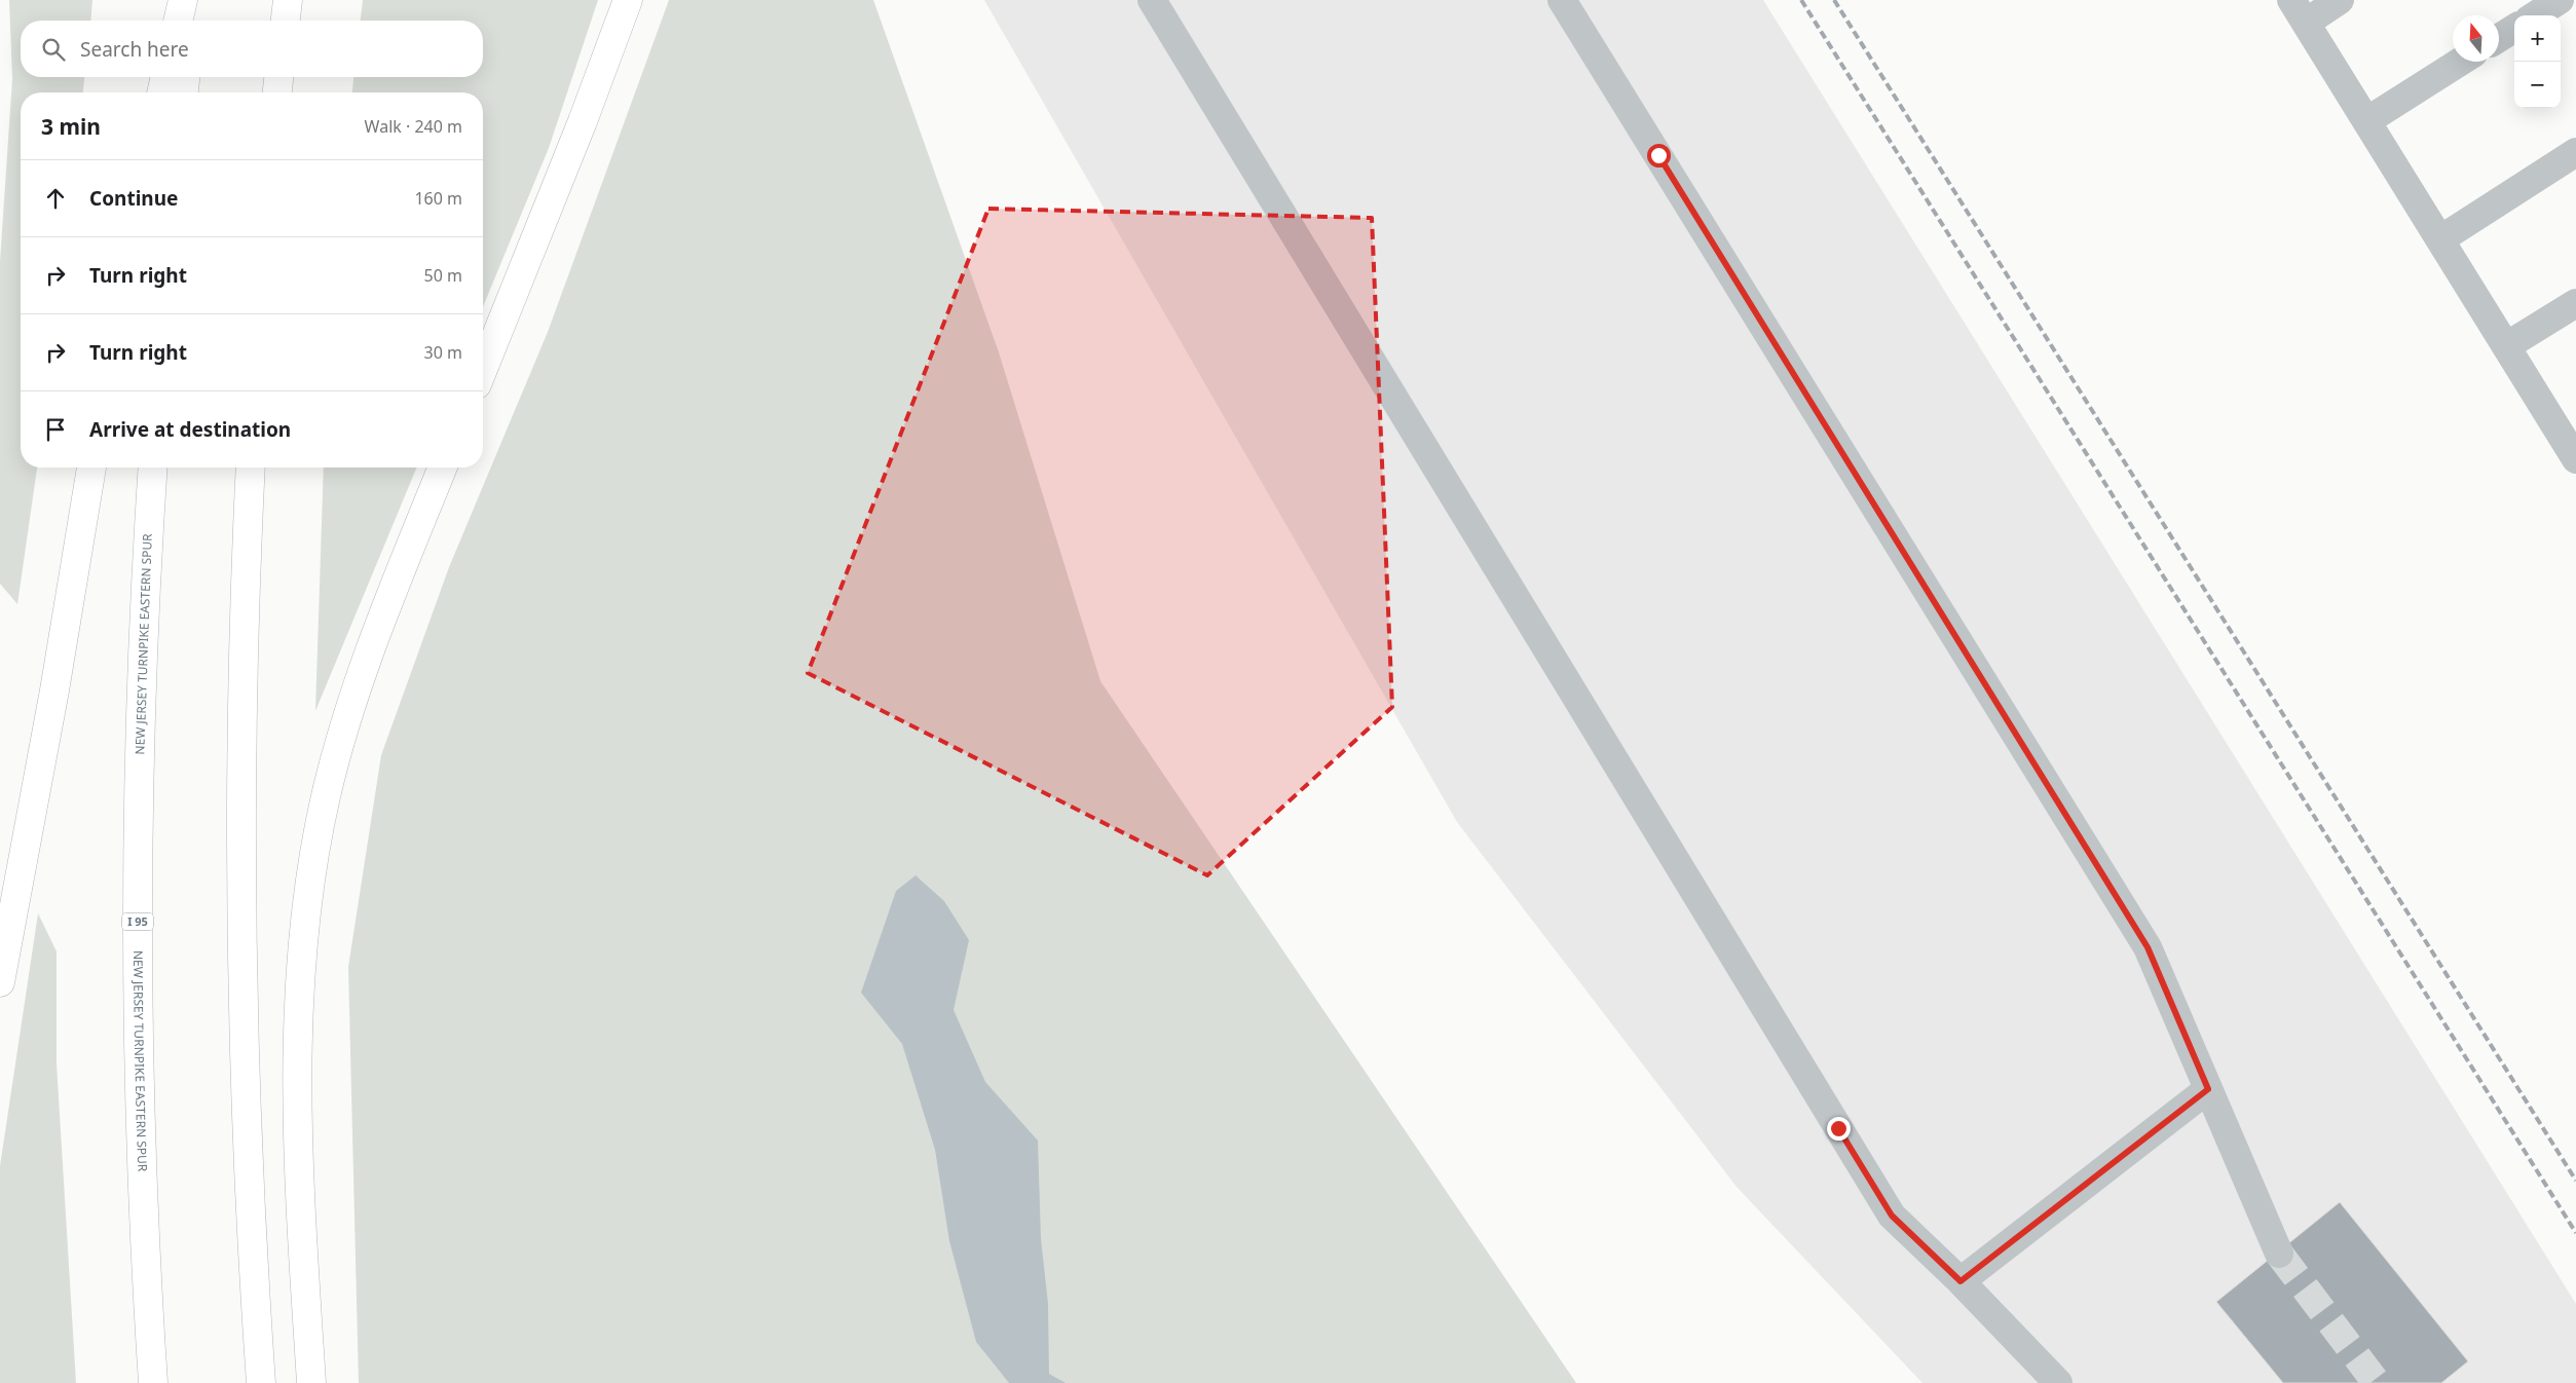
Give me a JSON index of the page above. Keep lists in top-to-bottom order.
{
  "streets": {
    "highway": ["NEW JERSEY TURNPIKE EASTERN SPUR", "I 95"]
  },
  "north": "top",
  "page": {
    "map_buttons": ["+", "−"],
    "search": "Search here",
    "heading": ["3 min", "Walk · 240 m"],
    "list": [
      ["Continue", "160 m"],
      ["Turn right", "50 m"],
      ["Turn right", "30 m"],
      "Arrive at destination"
    ]
  }
}
